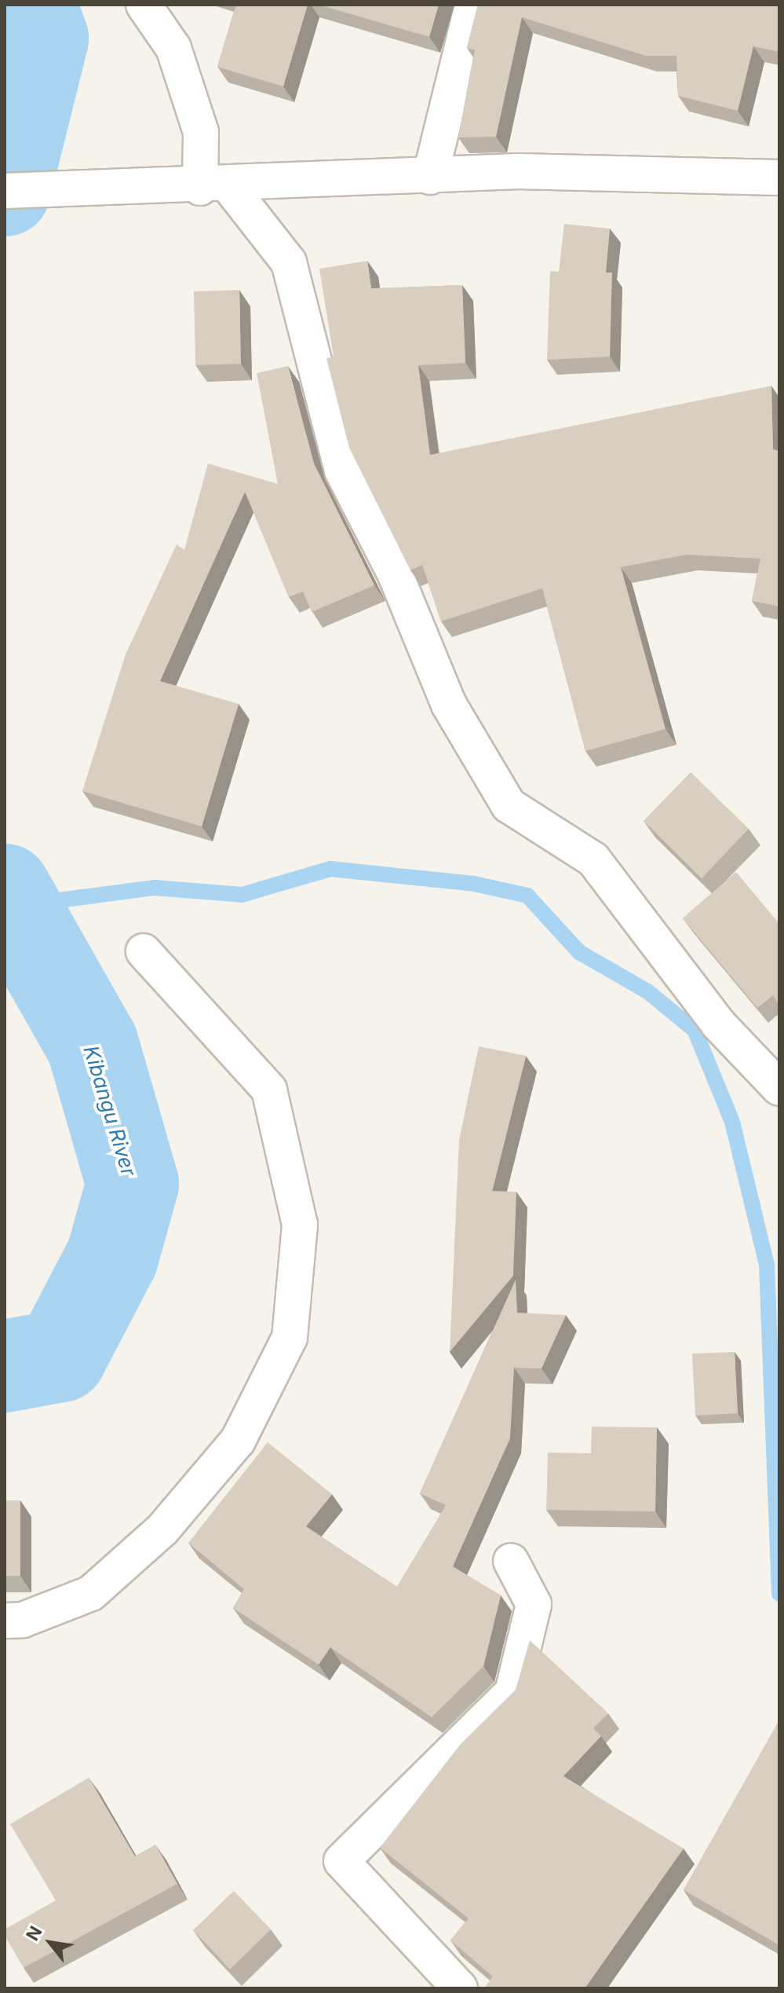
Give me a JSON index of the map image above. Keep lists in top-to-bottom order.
{
  "water": ["Kibangu River"],
  "north": "top left"
}
